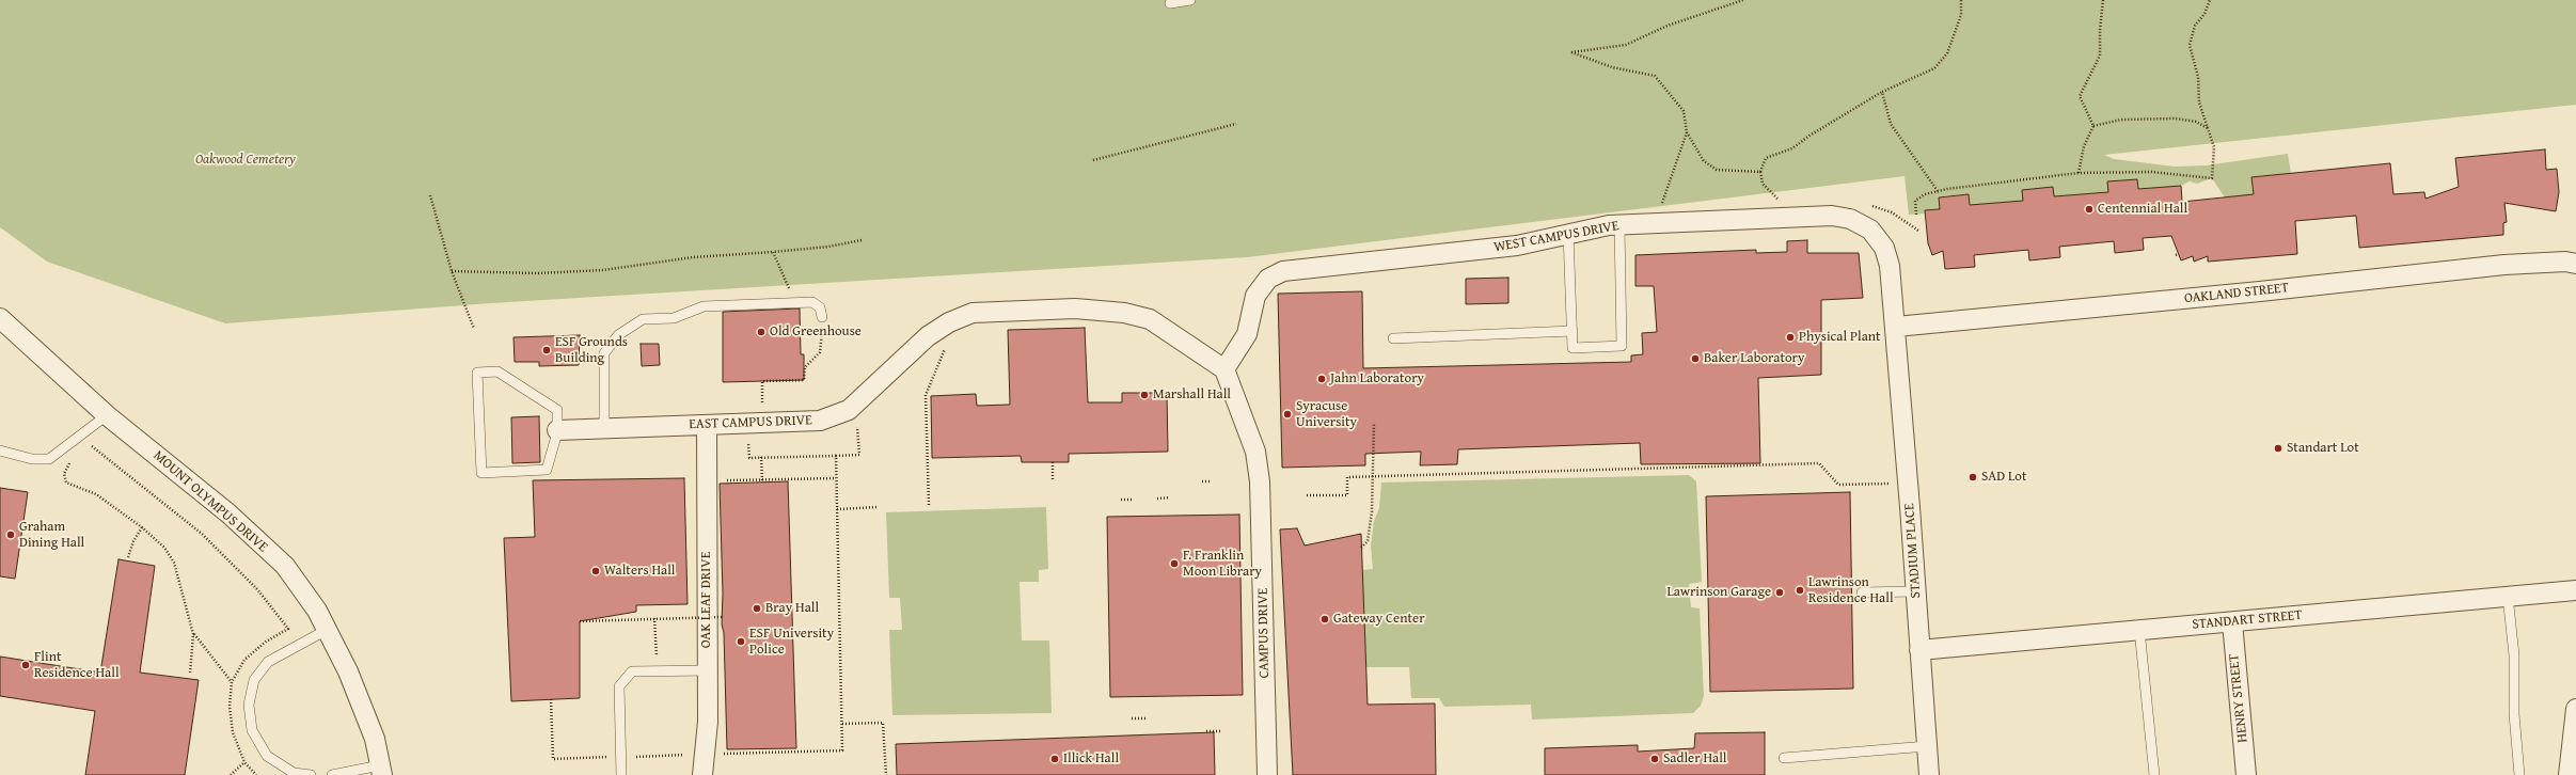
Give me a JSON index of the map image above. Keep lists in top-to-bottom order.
{
  "streets": {
    "street": [
      "WEST CAMPUS DRIVE",
      "OAKLAND STREET",
      "EAST CAMPUS DRIVE",
      "MOUNT OLYMPUS DRIVE",
      "STADIUM PLACE",
      "OAK LEAF DRIVE",
      "STANDART STREET",
      "CAMPUS DRIVE",
      "HENRY STREET"
    ]
  },
  "crossings": [
    ["WEST CAMPUS DRIVE", "OAKLAND STREET"],
    ["WEST CAMPUS DRIVE", "EAST CAMPUS DRIVE"],
    ["WEST CAMPUS DRIVE", "STADIUM PLACE"],
    ["WEST CAMPUS DRIVE", "CAMPUS DRIVE"],
    ["OAKLAND STREET", "STADIUM PLACE"],
    ["EAST CAMPUS DRIVE", "OAK LEAF DRIVE"],
    ["EAST CAMPUS DRIVE", "CAMPUS DRIVE"],
    ["STADIUM PLACE", "STANDART STREET"],
    ["STANDART STREET", "HENRY STREET"]
  ],
  "parks": ["Oakwood Cemetery"],
  "places": [
    "Centennial Hall",
    "Old Greenhouse",
    "Physical Plant",
    "ESF Grounds Building",
    "Baker Laboratory",
    "Jahn Laboratory",
    "Marshall Hall",
    "Syracuse University",
    "Standart Lot",
    "SAD Lot",
    "Graham Dining Hall",
    "F. Franklin Moon Library",
    "Walters Hall",
    "Lawrinson Residence Hall",
    "Lawrinson Garage",
    "Bray Hall",
    "Gateway Center",
    "ESF University Police",
    "Flint Residence Hall",
    "Illick Hall",
    "Sadler Hall"
  ]
}
